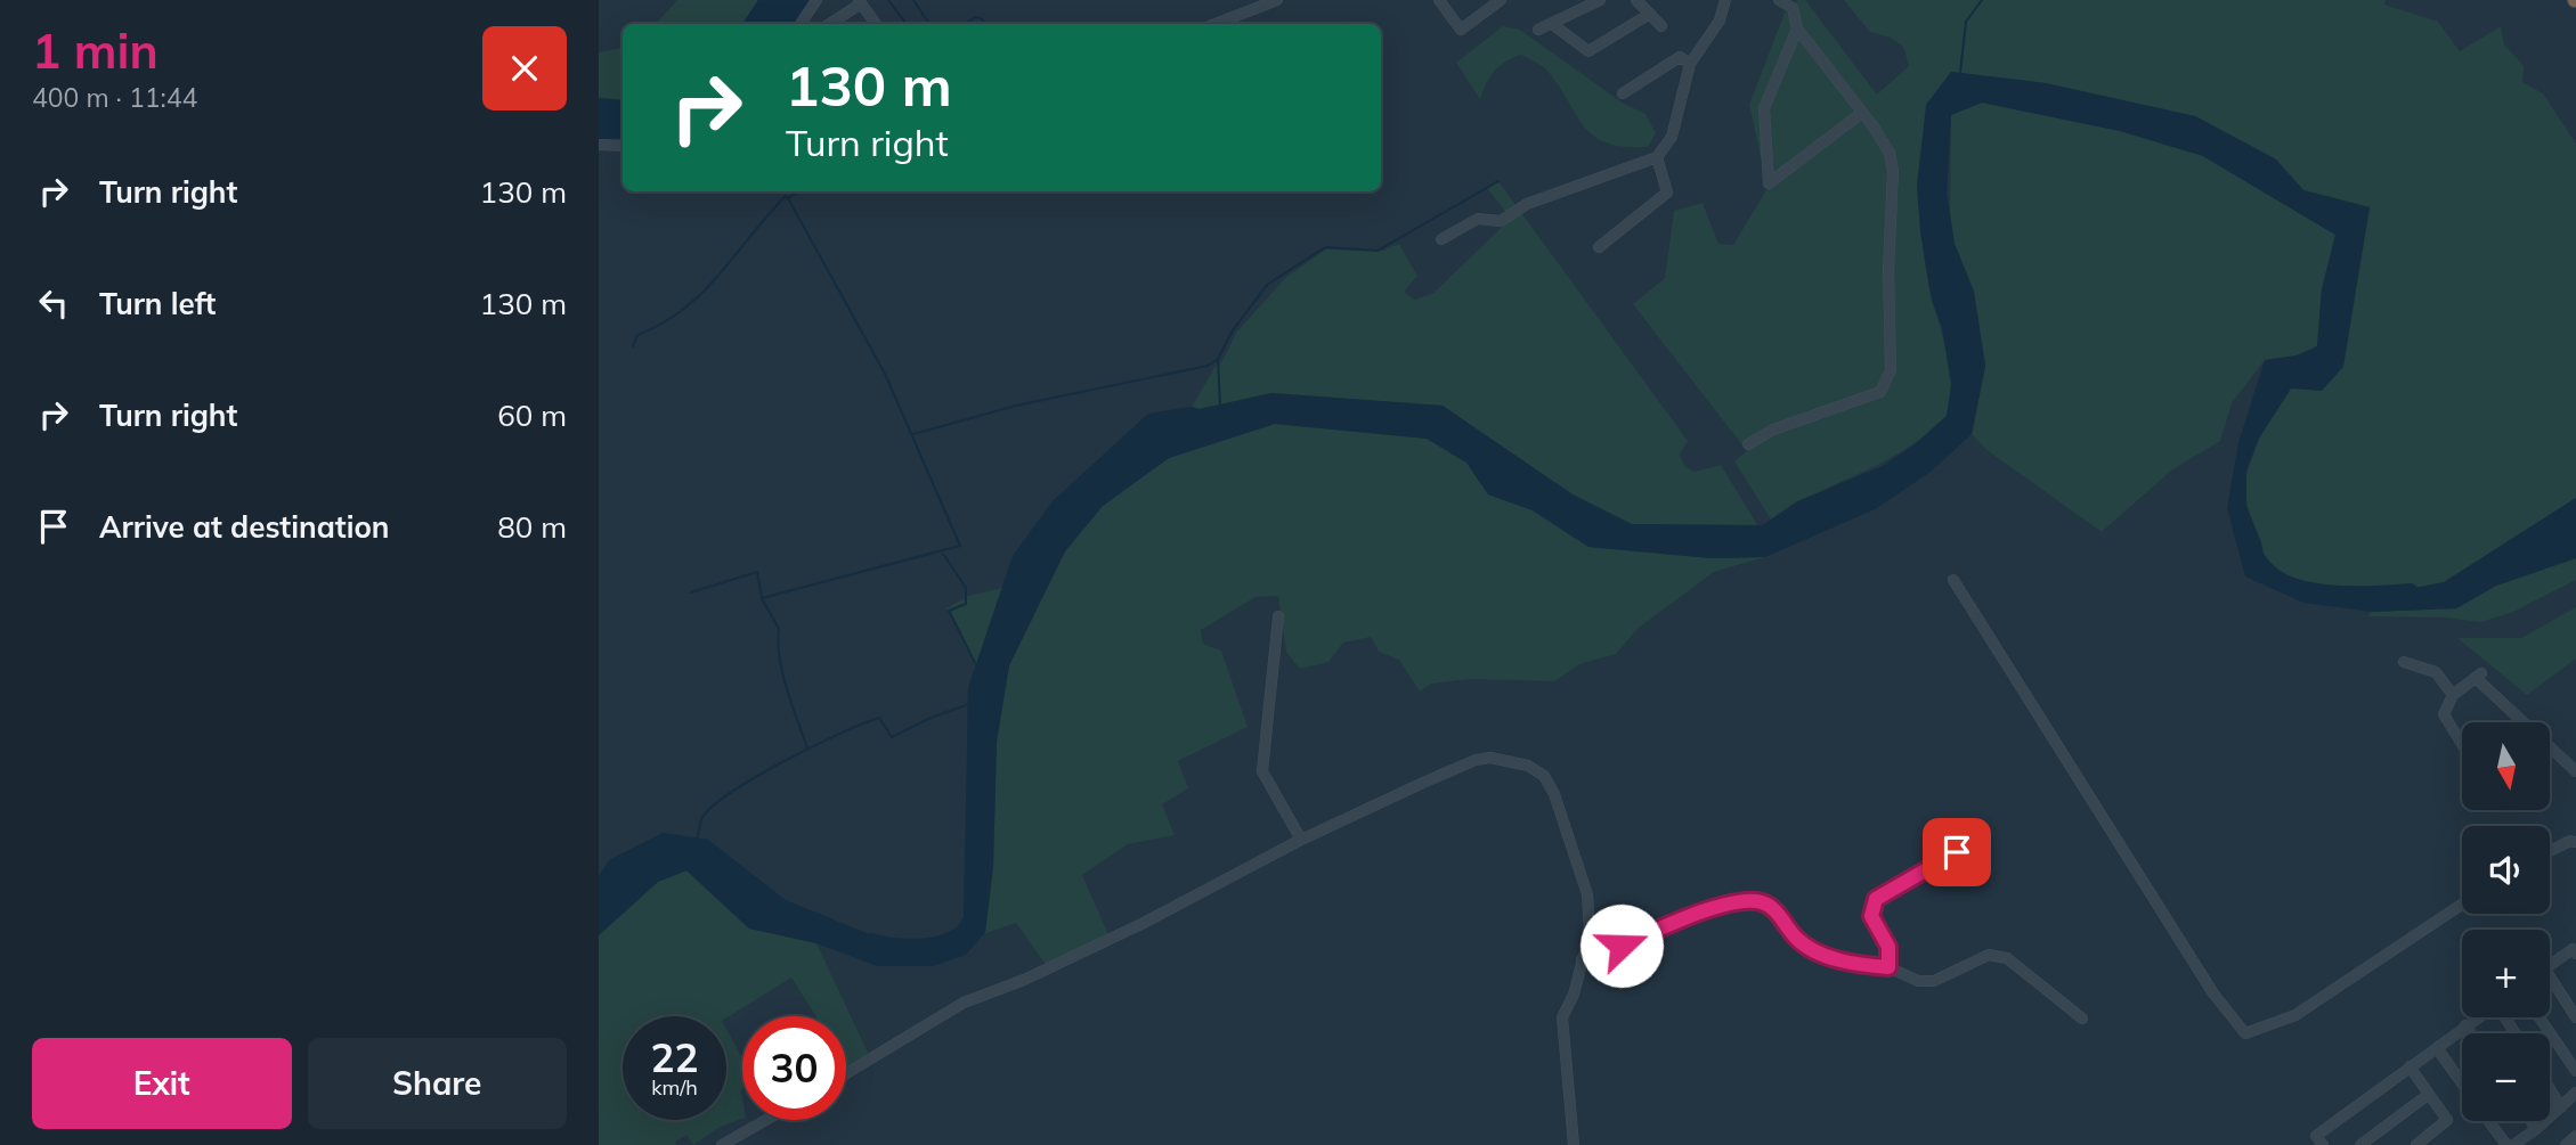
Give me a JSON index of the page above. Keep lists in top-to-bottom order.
{
  "north": "bottom",
  "page": {
    "heading": ["1 min", "400 m · 11:44"],
    "turn": ["130 m", "Turn right"],
    "list": [
      {
        "name": "Turn right",
        "value": "130 m"
      },
      {
        "name": "Turn left",
        "value": "130 m"
      },
      {
        "name": "Turn right",
        "value": "60 m"
      },
      {
        "name": "Arrive at destination",
        "value": "80 m"
      }
    ],
    "map_buttons": ["+", "−"],
    "speed": "22 km/h",
    "limit": "30",
    "buttons": ["Exit", "Share"]
  }
}
